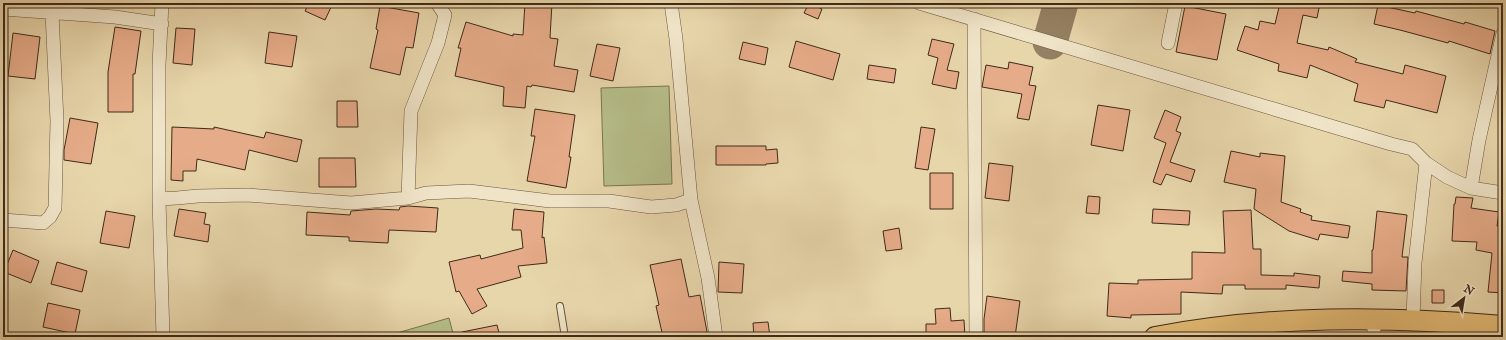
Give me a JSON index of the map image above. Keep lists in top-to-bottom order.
{
  "north": "top right"
}
